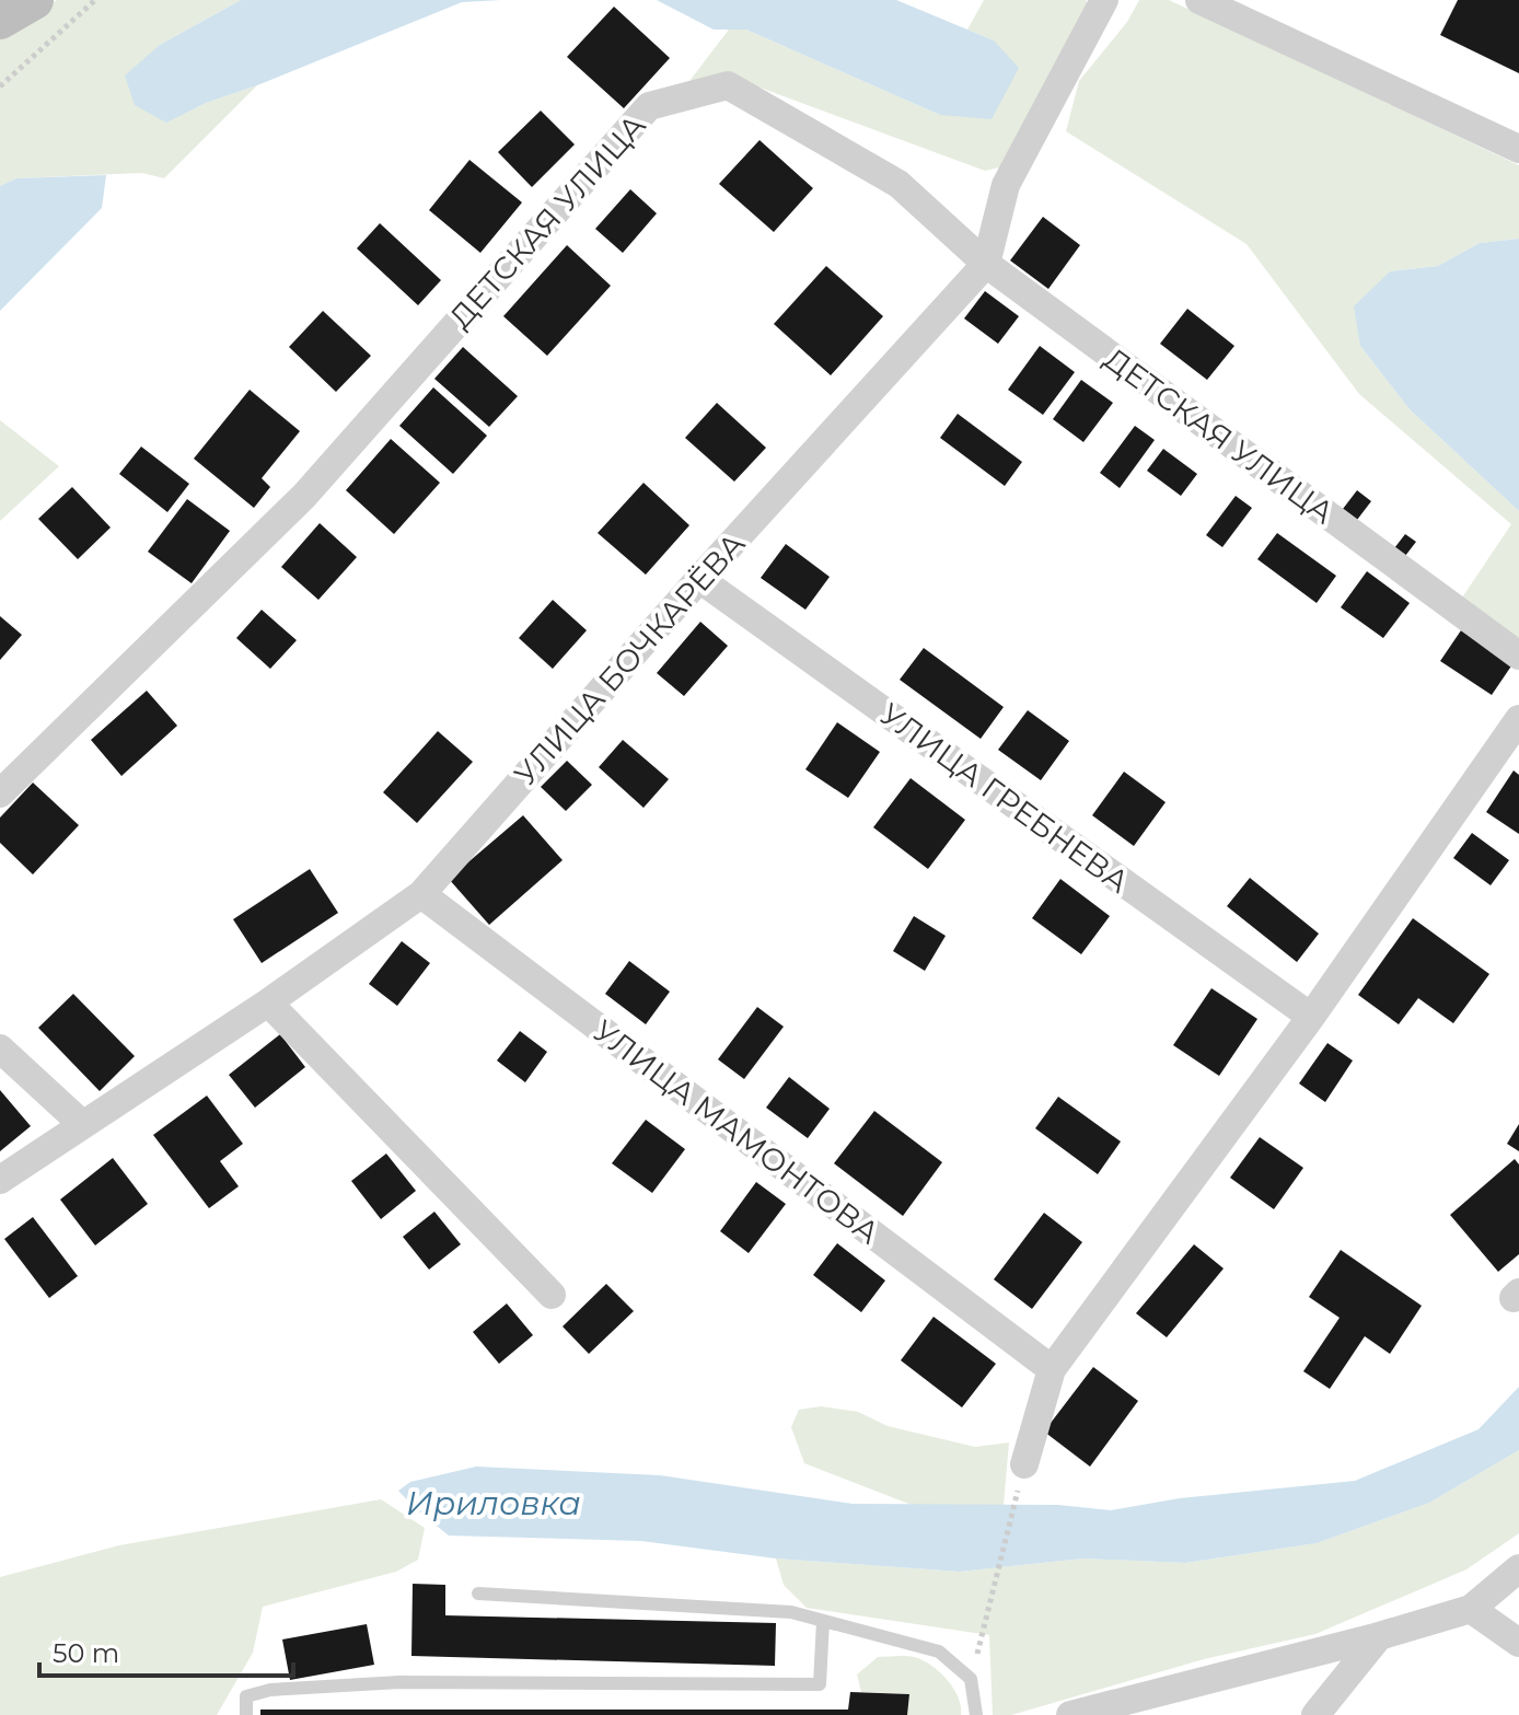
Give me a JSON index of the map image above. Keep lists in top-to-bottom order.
{
  "streets": {
    "street": [
      "ДЕТСКАЯ УЛИЦА",
      "УЛИЦА БОЧКАРЁВА",
      "УЛИЦА ГРЕБНЕВА",
      "УЛИЦА МАМОНТОВА"
    ]
  },
  "crossings": [
    ["ДЕТСКАЯ УЛИЦА", "УЛИЦА БОЧКАРЁВА"],
    ["УЛИЦА БОЧКАРЁВА", "УЛИЦА ГРЕБНЕВА"],
    ["УЛИЦА БОЧКАРЁВА", "УЛИЦА МАМОНТОВА"]
  ],
  "water": ["Ириловка"],
  "scale_bar": "50 m"
}
